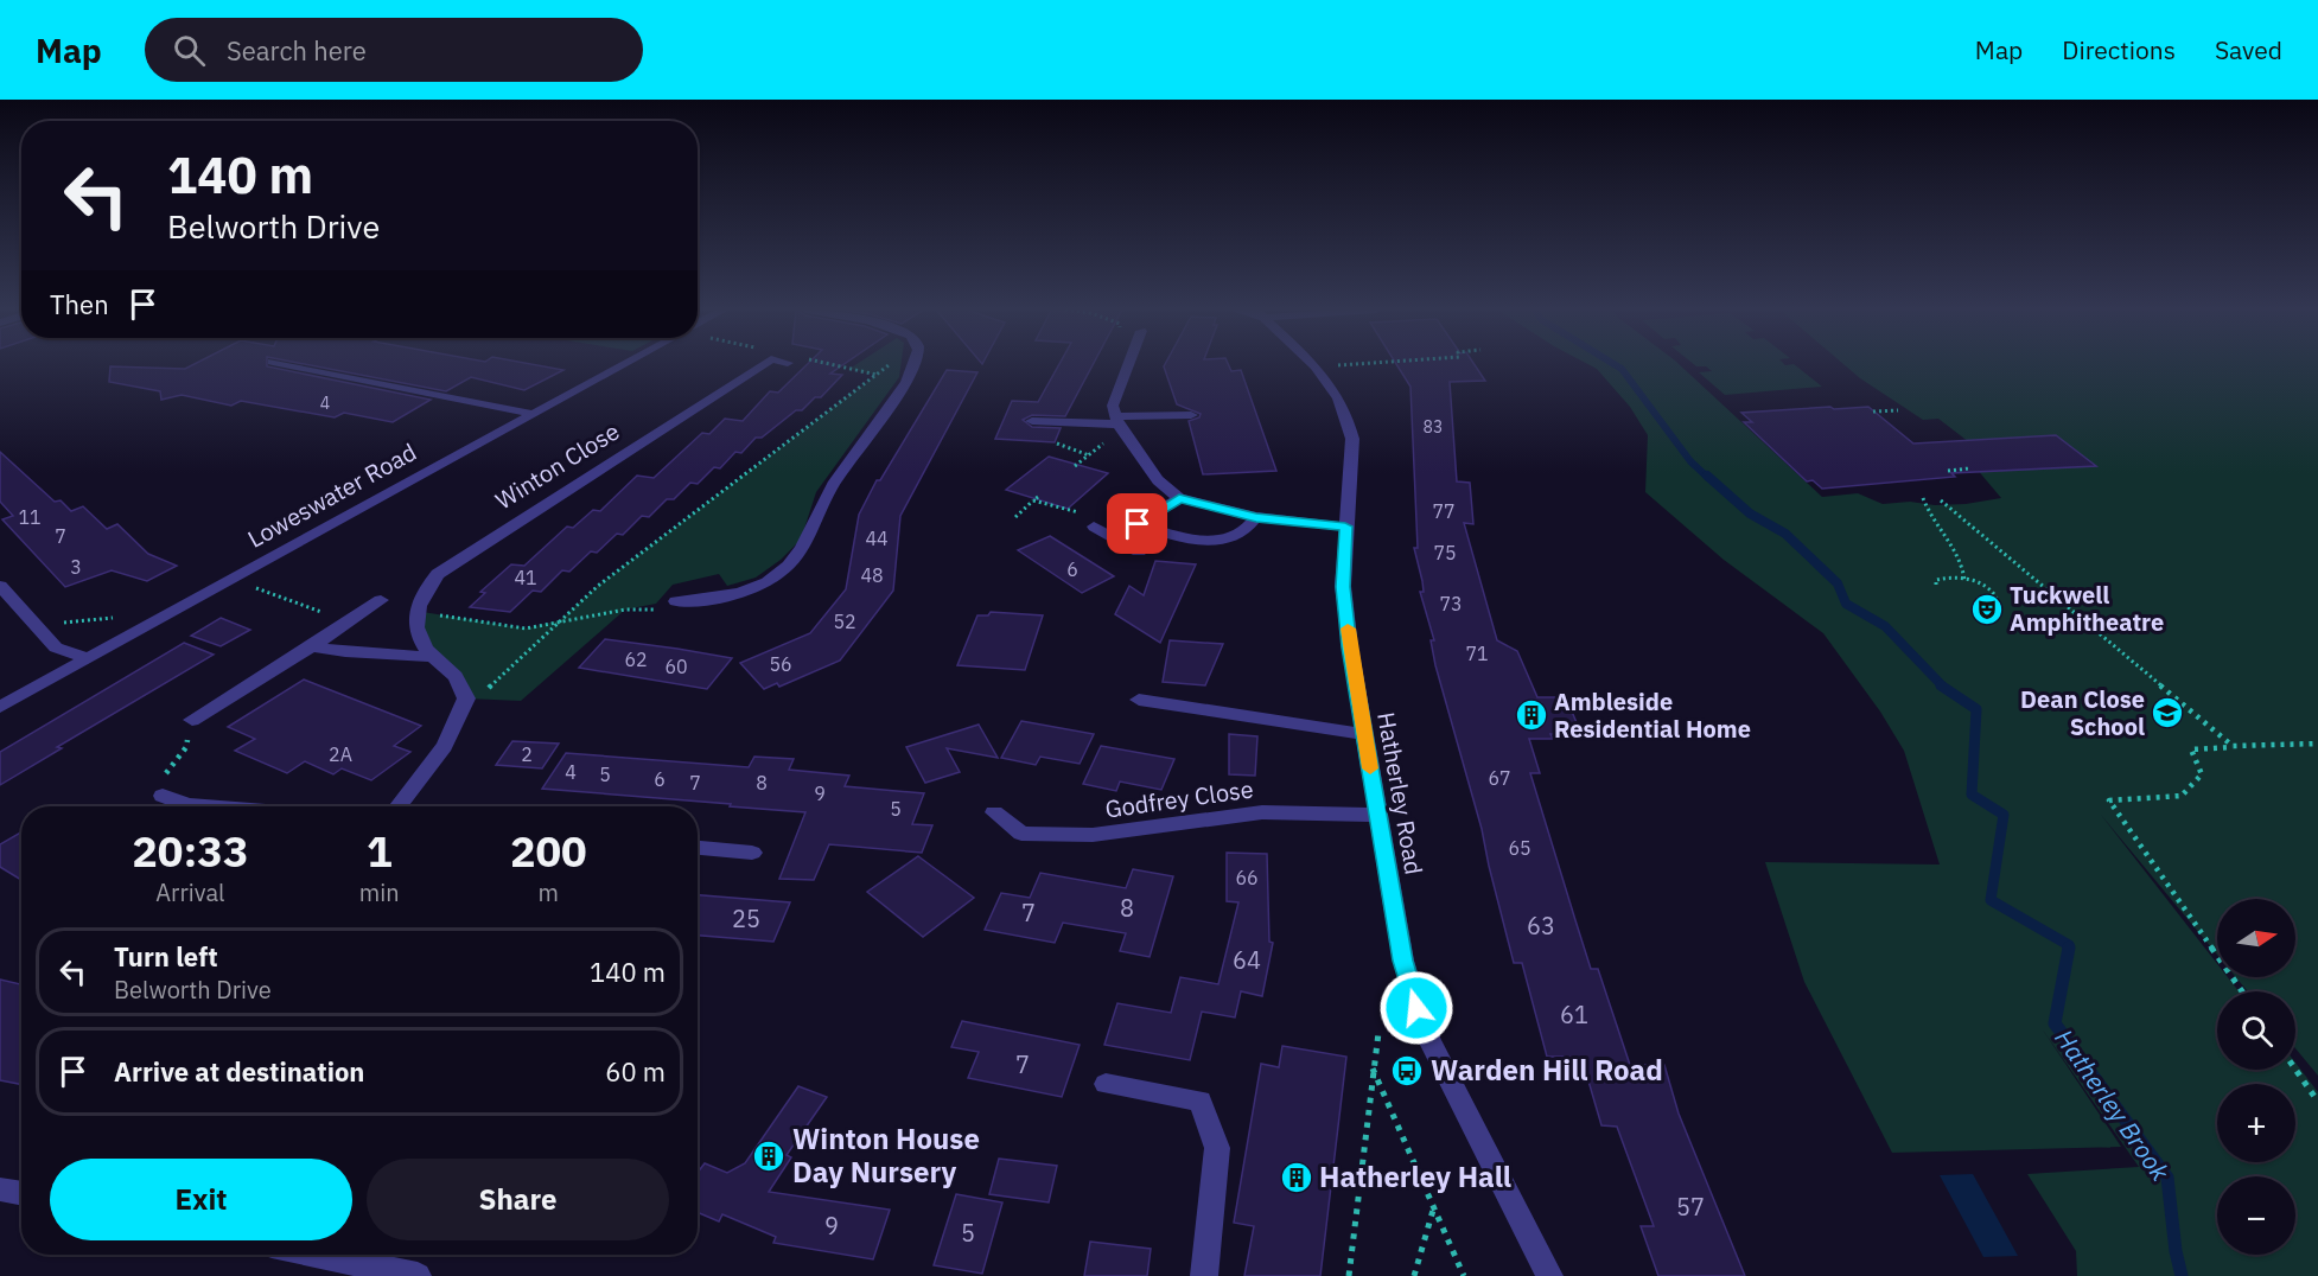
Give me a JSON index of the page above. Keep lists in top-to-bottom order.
{
  "streets": {
    "street": [
      "Winton Close",
      "Loweswater Road",
      "Hatherley Road",
      "Godfrey Close"
    ]
  },
  "crossings": [
    ["Hatherley Road", "Godfrey Close"]
  ],
  "water": ["Hatherley Brook"],
  "places": {
    "theatre": ["Tuckwell Amphitheatre"],
    "school or university": ["Dean Close School"],
    "building": ["Ambleside Residential Home", "Winton House Day Nursery", "Hatherley Hall"],
    "bus stop": ["Warden Hill Road"]
  },
  "house_numbers": [
    "4",
    "83",
    "77",
    "11",
    "7",
    "44",
    "75",
    "3",
    "6",
    "48",
    "41",
    "73",
    "52",
    "71",
    "62",
    "56",
    "60",
    "2A",
    "2",
    "4",
    "5",
    "67",
    "6",
    "7",
    "8",
    "9",
    "5",
    "65",
    "66",
    "8",
    "7",
    "25",
    "63",
    "64",
    "61",
    "7",
    "57",
    "9",
    "5"
  ],
  "north": "right",
  "page": {
    "header": "Map",
    "search": "Search here",
    "nav": ["Map", "Directions", "Saved"],
    "turn": ["140 m", "Belworth Drive"],
    "then": "Then",
    "eta": [
      "20:33",
      "Arrival",
      "1",
      "min",
      "200",
      "m"
    ],
    "map_buttons": ["+", "−"],
    "list": [
      {
        "name": "Turn left",
        "note": "Belworth Drive",
        "value": "140 m"
      },
      {
        "name": "Arrive at destination",
        "value": "60 m"
      }
    ],
    "buttons": ["Exit", "Share"]
  }
}
